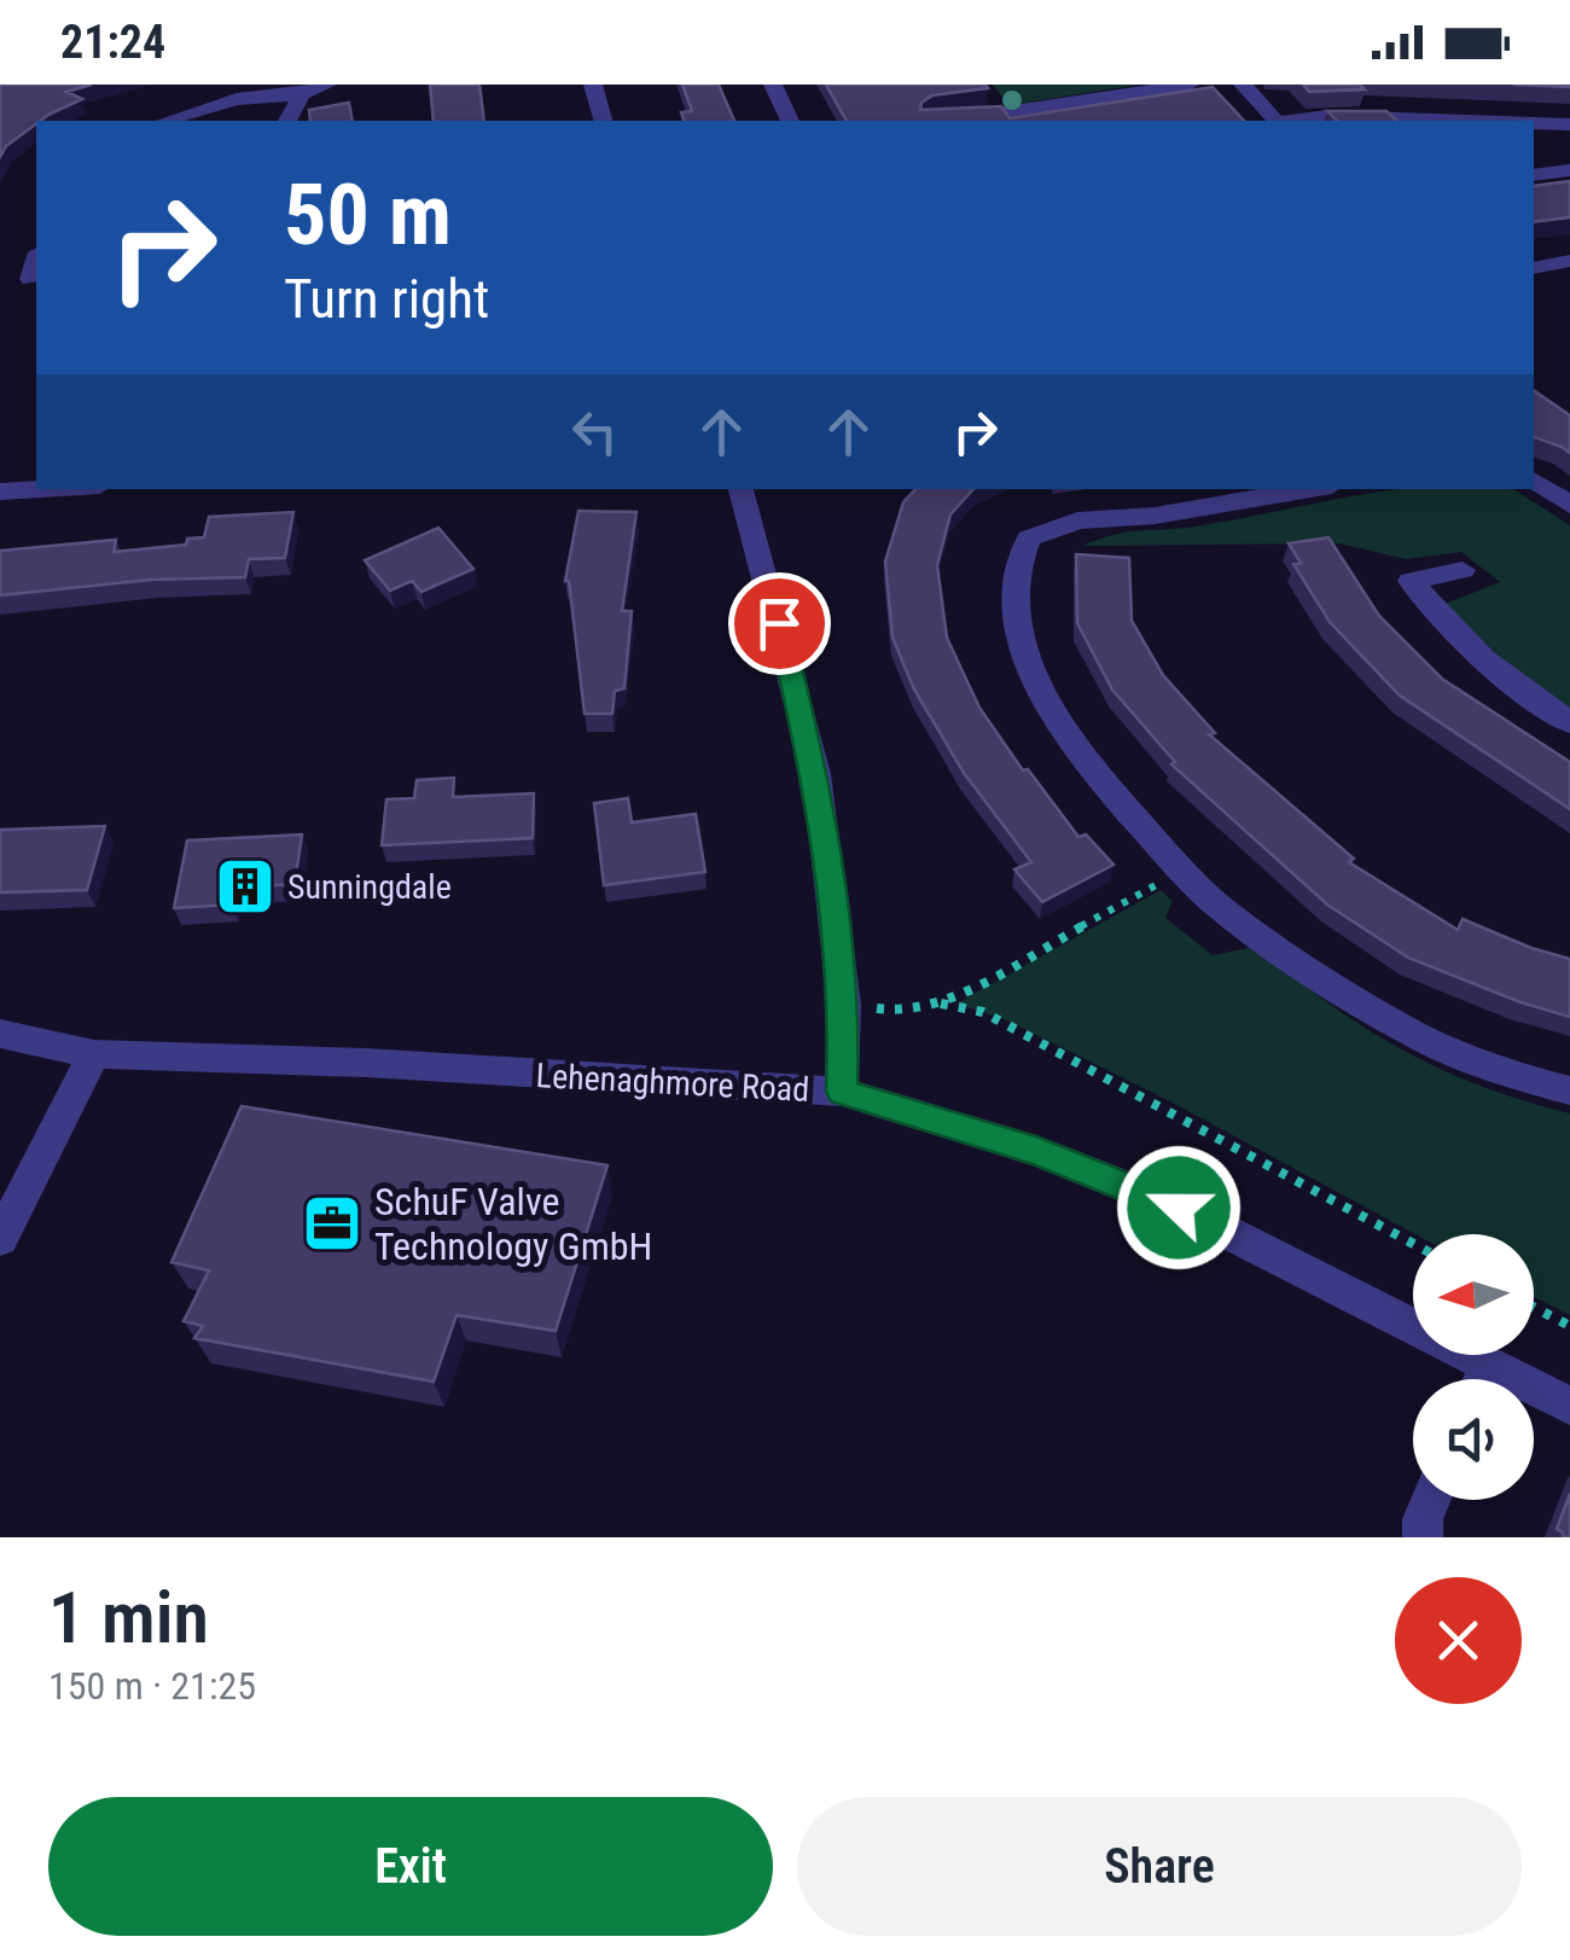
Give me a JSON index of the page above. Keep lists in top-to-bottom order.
{
  "streets": {
    "street": ["Lehenaghmore Road"]
  },
  "places": {
    "building": ["Sunningdale"],
    "office": ["SchuF Valve Technology GmbH"]
  },
  "north": "left",
  "page": {
    "status": "21:24",
    "turn": ["50 m", "Turn right"],
    "heading": ["1 min", "150 m · 21:25"],
    "buttons": ["Exit", "Share"]
  }
}
